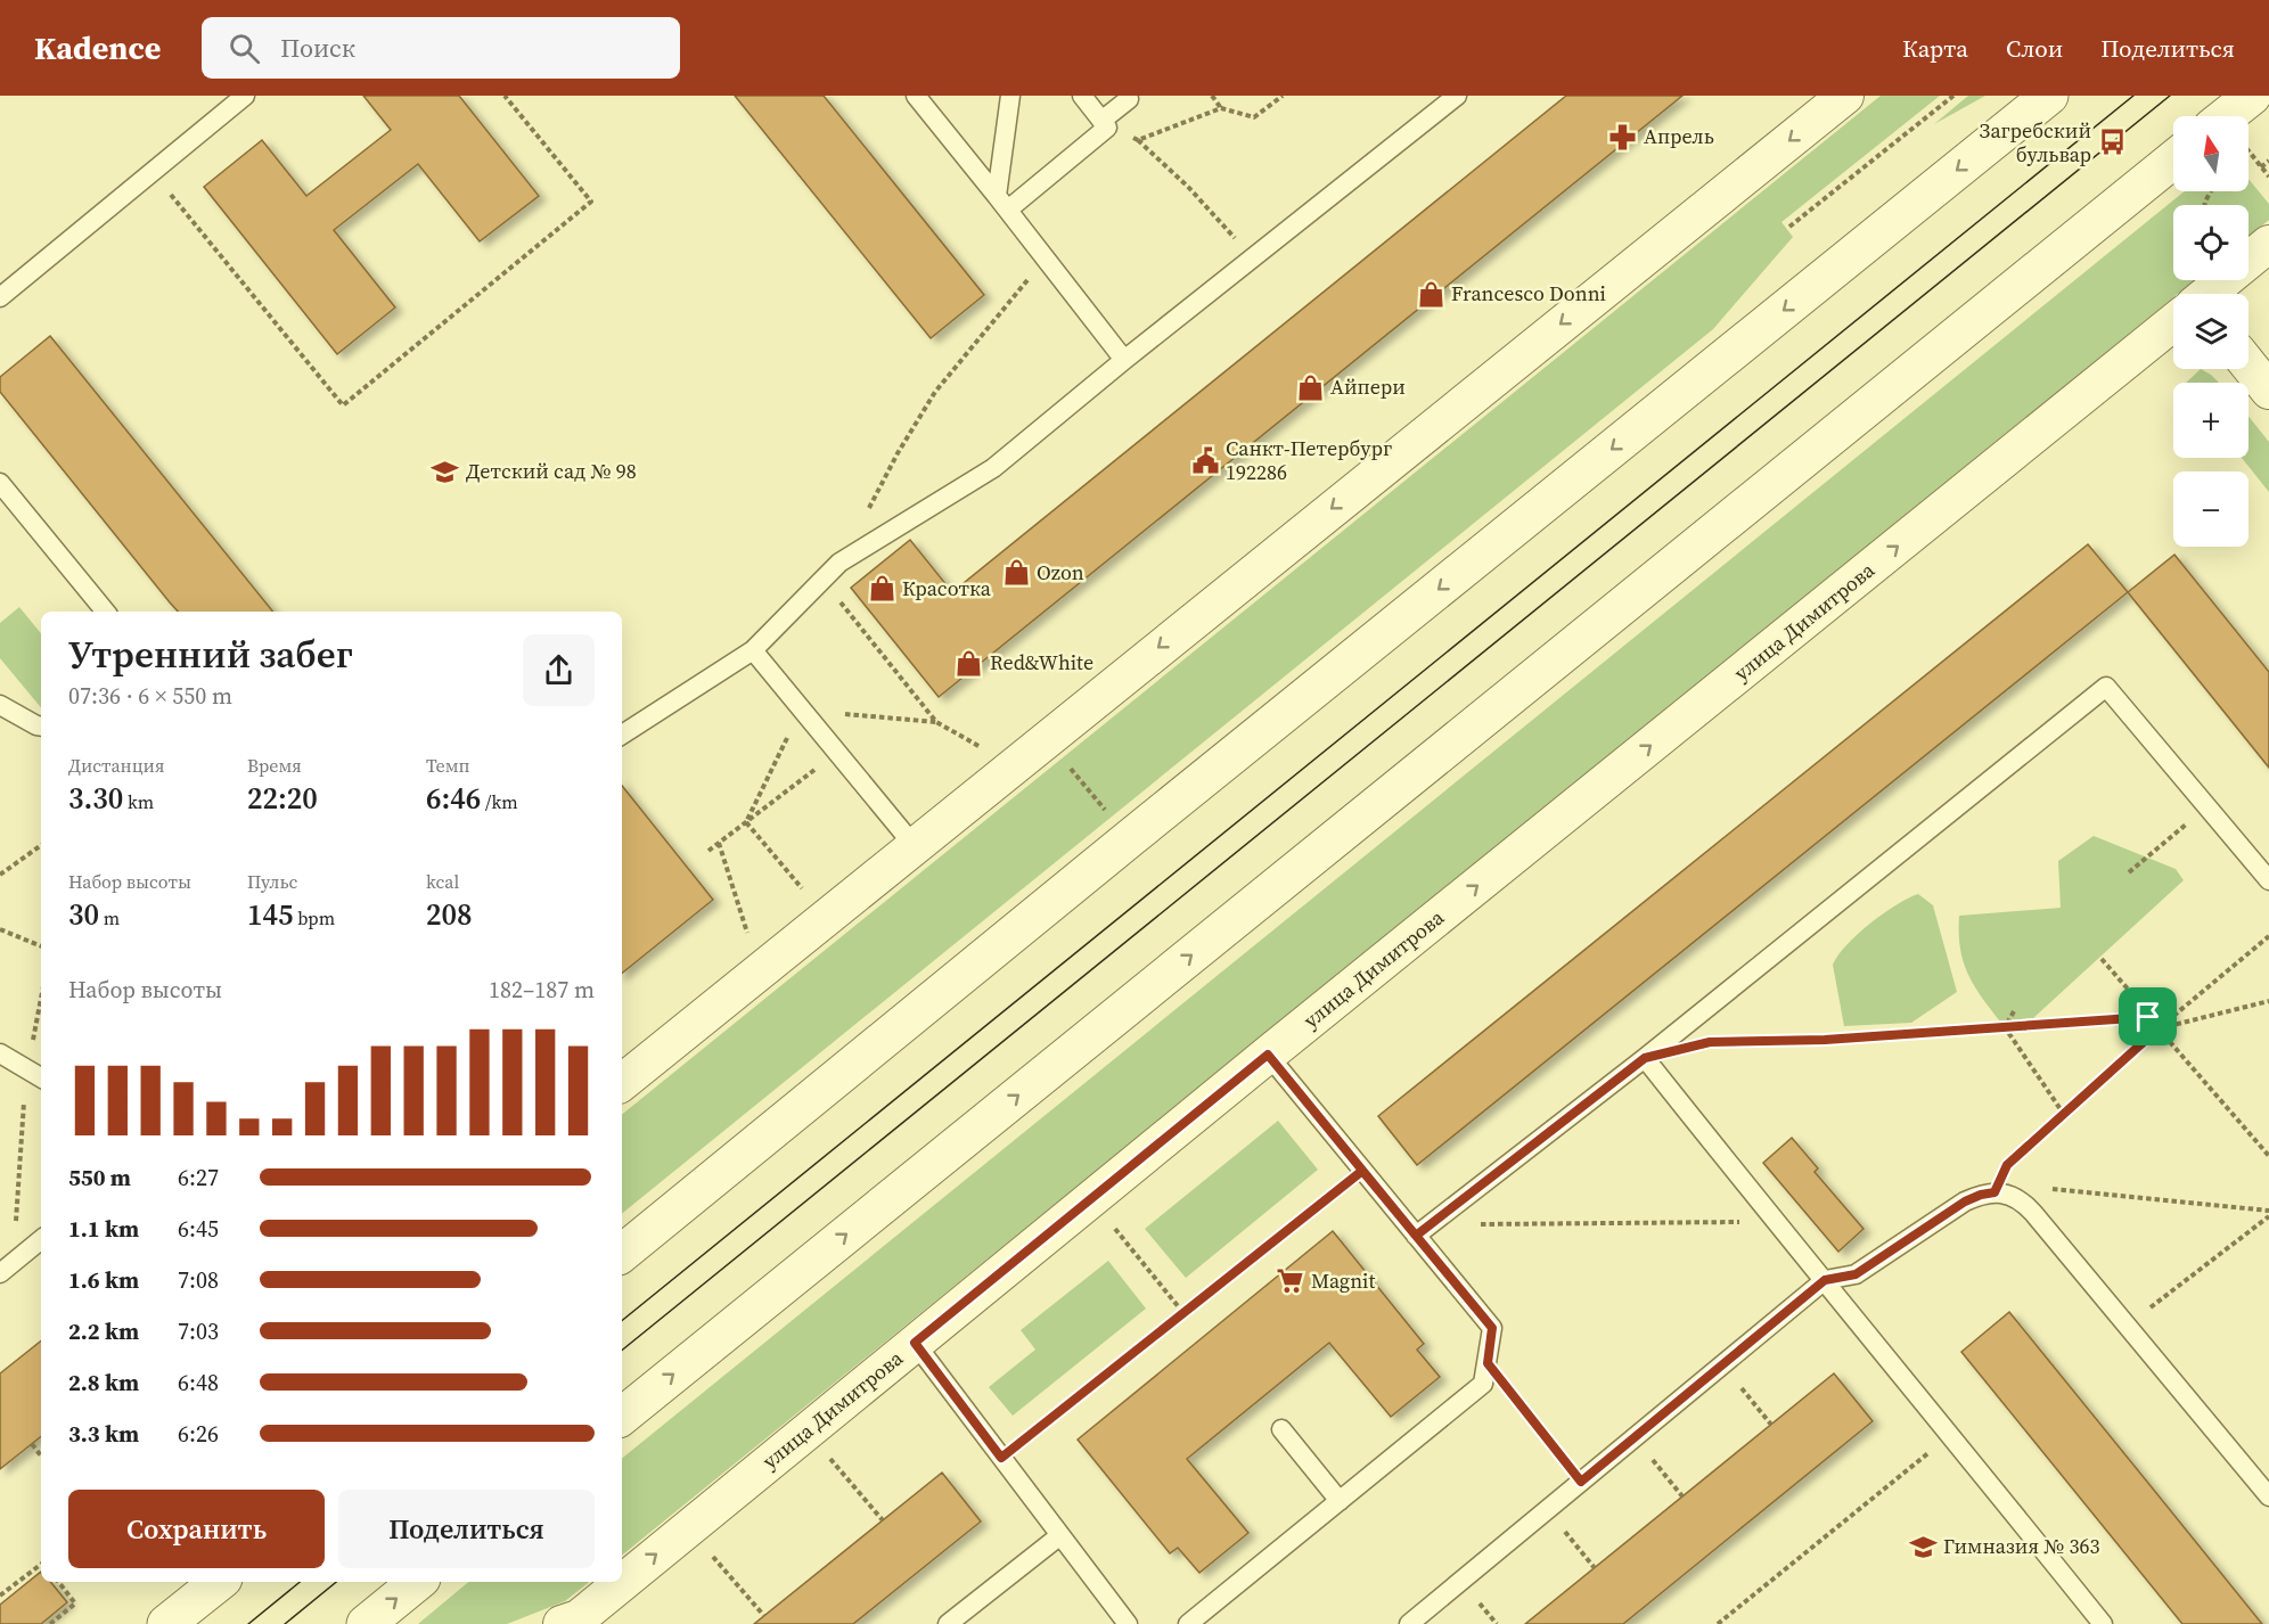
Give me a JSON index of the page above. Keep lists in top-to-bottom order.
{
  "streets": {
    "street": ["улица Димитрова"]
  },
  "places": {
    "pharmacy": ["Апрель"],
    "bus stop": ["Загребский бульвар"],
    "shop": [
      "Francesco Donni",
      "Айпери",
      "Ozon",
      "Красотка",
      "Red&White"
    ],
    "public building": ["Санкт-Петербург 192286"],
    "school or university": ["Детский сад № 98", "Гимназия № 363"],
    "supermarket": ["Magnit"]
  },
  "north": "top",
  "page": {
    "header": "Kadence",
    "search": "Поиск",
    "nav": ["Карта", "Слои", "Поделиться"],
    "map_buttons": ["+", "−"],
    "heading": ["Утренний забег", "07:36 · 6 × 550 m"],
    "stats": [
      ["Дистанция", "3.30 km"],
      ["Время", "22:20"],
      ["Темп", "6:46 /km"],
      ["Набор высоты", "30 m"],
      ["Пульс", "145 bpm"],
      ["kcal", "208"]
    ],
    "chart": ["Набор высоты", "182–187 m"],
    "list": [
      {
        "name": "550 m",
        "note": "6:27"
      },
      {
        "name": "1.1 km",
        "note": "6:45"
      },
      {
        "name": "1.6 km",
        "note": "7:08"
      },
      {
        "name": "2.2 km",
        "note": "7:03"
      },
      {
        "name": "2.8 km",
        "note": "6:48"
      },
      {
        "name": "3.3 km",
        "note": "6:26"
      }
    ],
    "buttons": ["Сохранить", "Поделиться"]
  }
}
